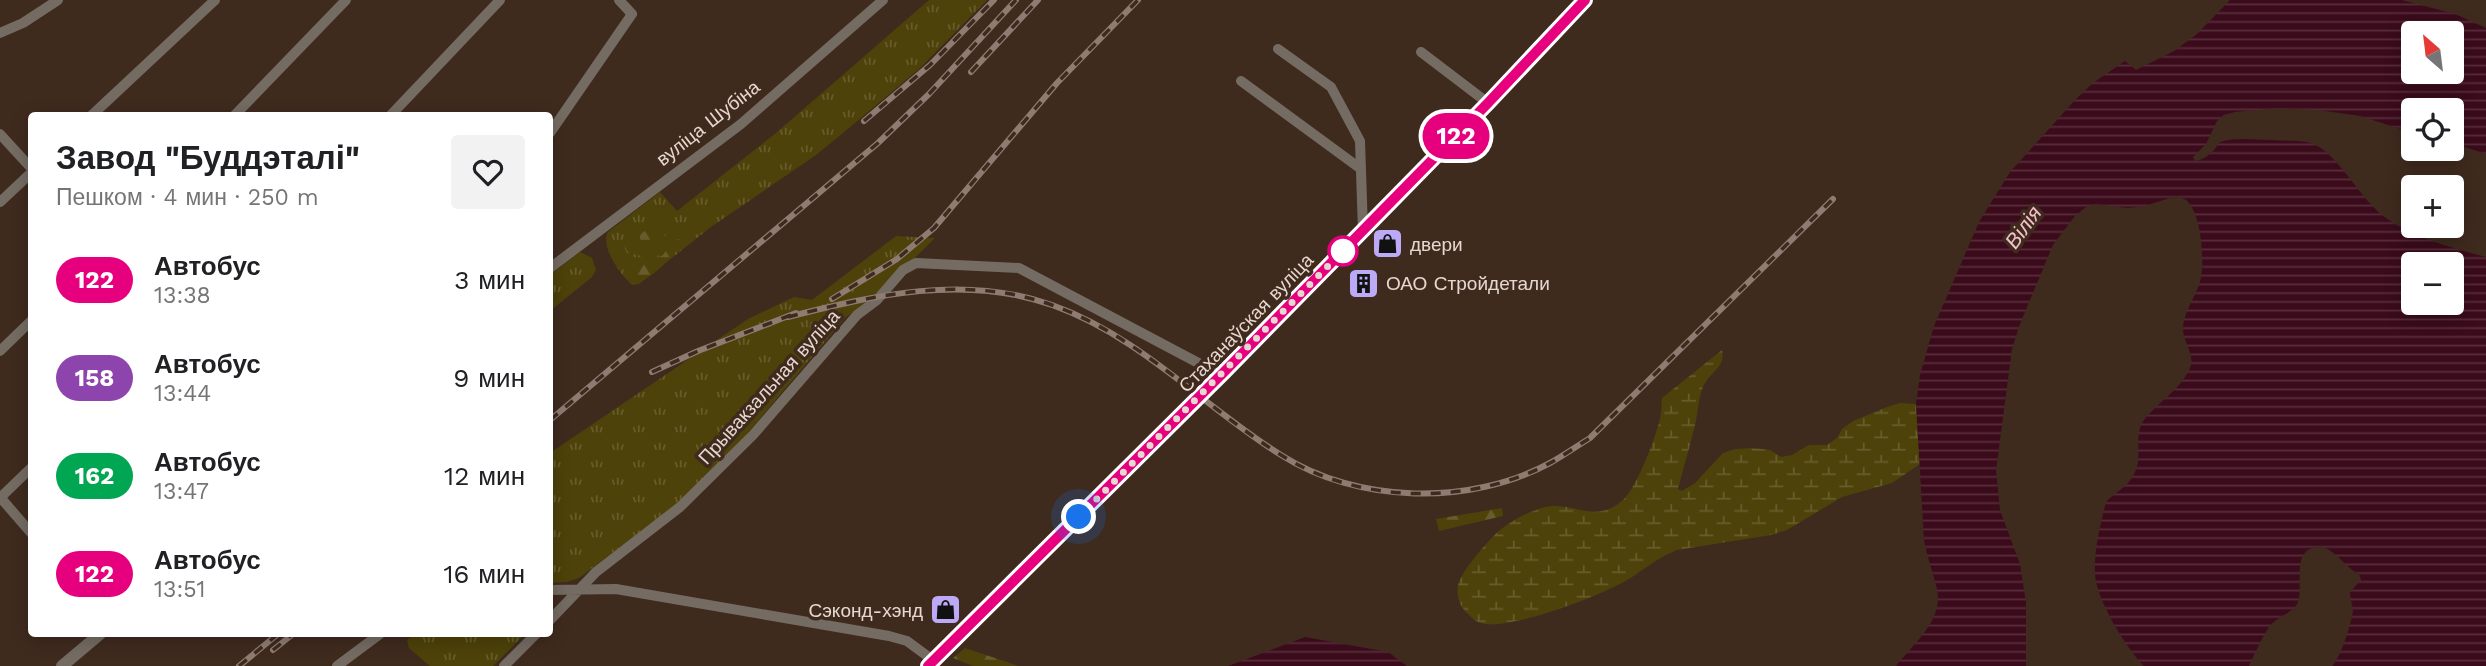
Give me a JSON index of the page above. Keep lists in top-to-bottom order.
{
  "streets": {
    "street": ["вуліца Шубіна", "Стаханаўская вуліца", "Прывакзальная вуліца"]
  },
  "crossings": [
    ["Стаханаўская вуліца", "Прывакзальная вуліца"]
  ],
  "water": ["Вілія"],
  "places": {
    "shop": ["двери", "Сэконд-хэнд"],
    "building": ["ОАО Стройдетали"]
  },
  "lines": ["bus line 122"],
  "north": "top left",
  "page": {
    "on_map": "122",
    "map_buttons": ["+", "−"],
    "heading": ["Завод \"Буддэталі\"", "Пешком · 4 мин · 250 m"],
    "list": [
      {
        "mark": "122",
        "name": "Автобус",
        "note": "13:38",
        "value": "3 мин"
      },
      {
        "mark": "158",
        "name": "Автобус",
        "note": "13:44",
        "value": "9 мин"
      },
      {
        "mark": "162",
        "name": "Автобус",
        "note": "13:47",
        "value": "12 мин"
      },
      {
        "mark": "122",
        "name": "Автобус",
        "note": "13:51",
        "value": "16 мин"
      }
    ]
  }
}
